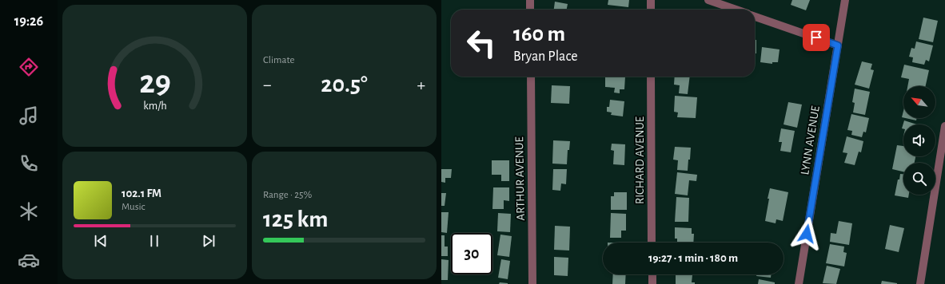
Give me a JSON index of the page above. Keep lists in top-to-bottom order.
{
  "streets": {
    "street": ["LYNN AVENUE", "RICHARD AVENUE", "ARTHUR AVENUE"]
  },
  "north": "top left",
  "page": {
    "tabs": "19:26",
    "tile": [
      "Climate",
      ["Range · 25%", "125 km"]
    ],
    "turn": ["160 m", "Bryan Place"],
    "heat": ["−", "20.5°", "+"],
    "song": ["102.1 FM", "Music"],
    "limit": "30",
    "trip": "19:27 · 1 min · 180 m",
    "gauge": ["29", "km/h"]
  }
}
